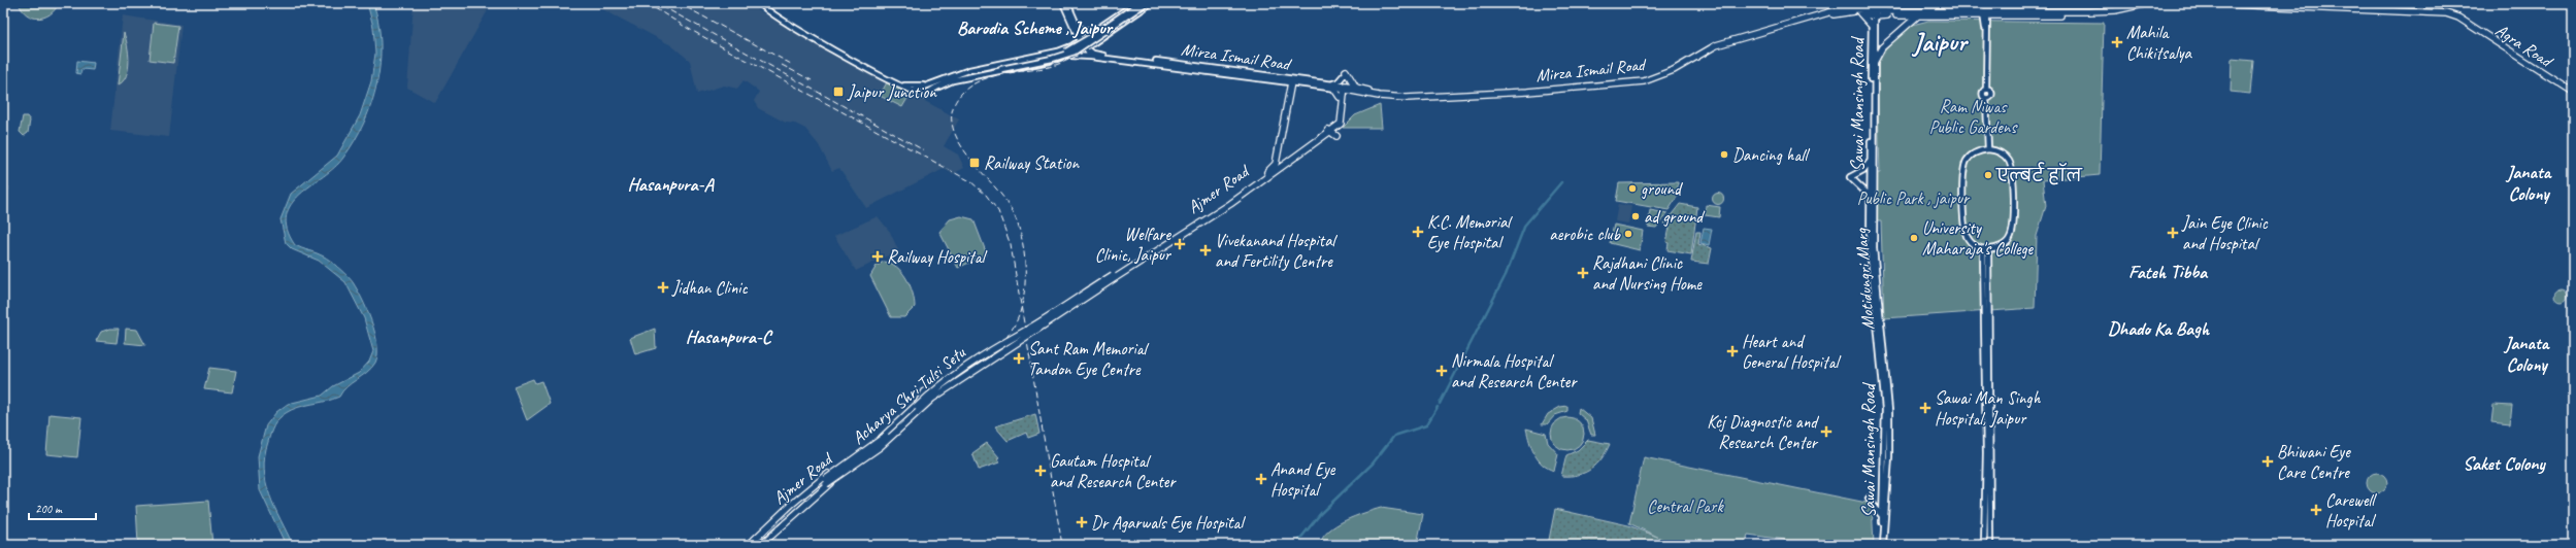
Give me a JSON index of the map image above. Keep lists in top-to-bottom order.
{
  "streets": {
    "highway": [
      "Agra Road",
      "Mirza Ismail Road",
      "Ajmer Road",
      "Acharya Shri Tulsi Setu"
    ],
    "main road": ["Sawai Mansingh Road", "Motidungri Marg"]
  },
  "crossings": [
    ["Mirza Ismail Road", "Motidungri Marg"],
    ["Sawai Mansingh Road", "Motidungri Marg"],
    ["Ajmer Road", "Acharya Shri Tulsi Setu"]
  ],
  "districts": [
    "Barodia Scheme , Jaipur",
    "Jaipur",
    "Janata Colony",
    "Hasanpura-A",
    "Fateh Tibba",
    "Dhado Ka Bagh",
    "Hasanpura-C",
    "Janata Colony",
    "Saket Colony"
  ],
  "parks": ["Ram Niwas Public Gardens", "Public Park , jaipur", "Central Park"],
  "places": {
    "health": [
      "Mahila Chikitsalya",
      "K.C. Memorial Eye Hospital",
      "Jain Eye Clinic and Hospital",
      "Welfare Clinic, Jaipur",
      "Vivekanand Hospital and Fertility Centre",
      "Railway Hospital",
      "Rajdhani Clinic and Nursing Home",
      "Jidhan Clinic",
      "Heart and General Hospital",
      "Sant Ram Memorial Tandon Eye Centre",
      "Nirmala Hospital and Research Center",
      "Sawai Man Singh Hospital, Jaipur",
      "Kcj Diagnostic and Research Center",
      "Bhiwani Eye Care Centre",
      "Gautam Hospital and Research Center",
      "Anand Eye Hospital",
      "Carewell Hospital",
      "Dr Agarwals Eye Hospital"
    ],
    "transit": ["Jaipur Junction", "Railway Station"],
    "other": [
      "Dancing hall",
      "एल्बर्ट हॉल",
      "ground",
      "ad ground",
      "aerobic club",
      "University Maharaja's College"
    ]
  },
  "scale_bar": "200 m"
}
